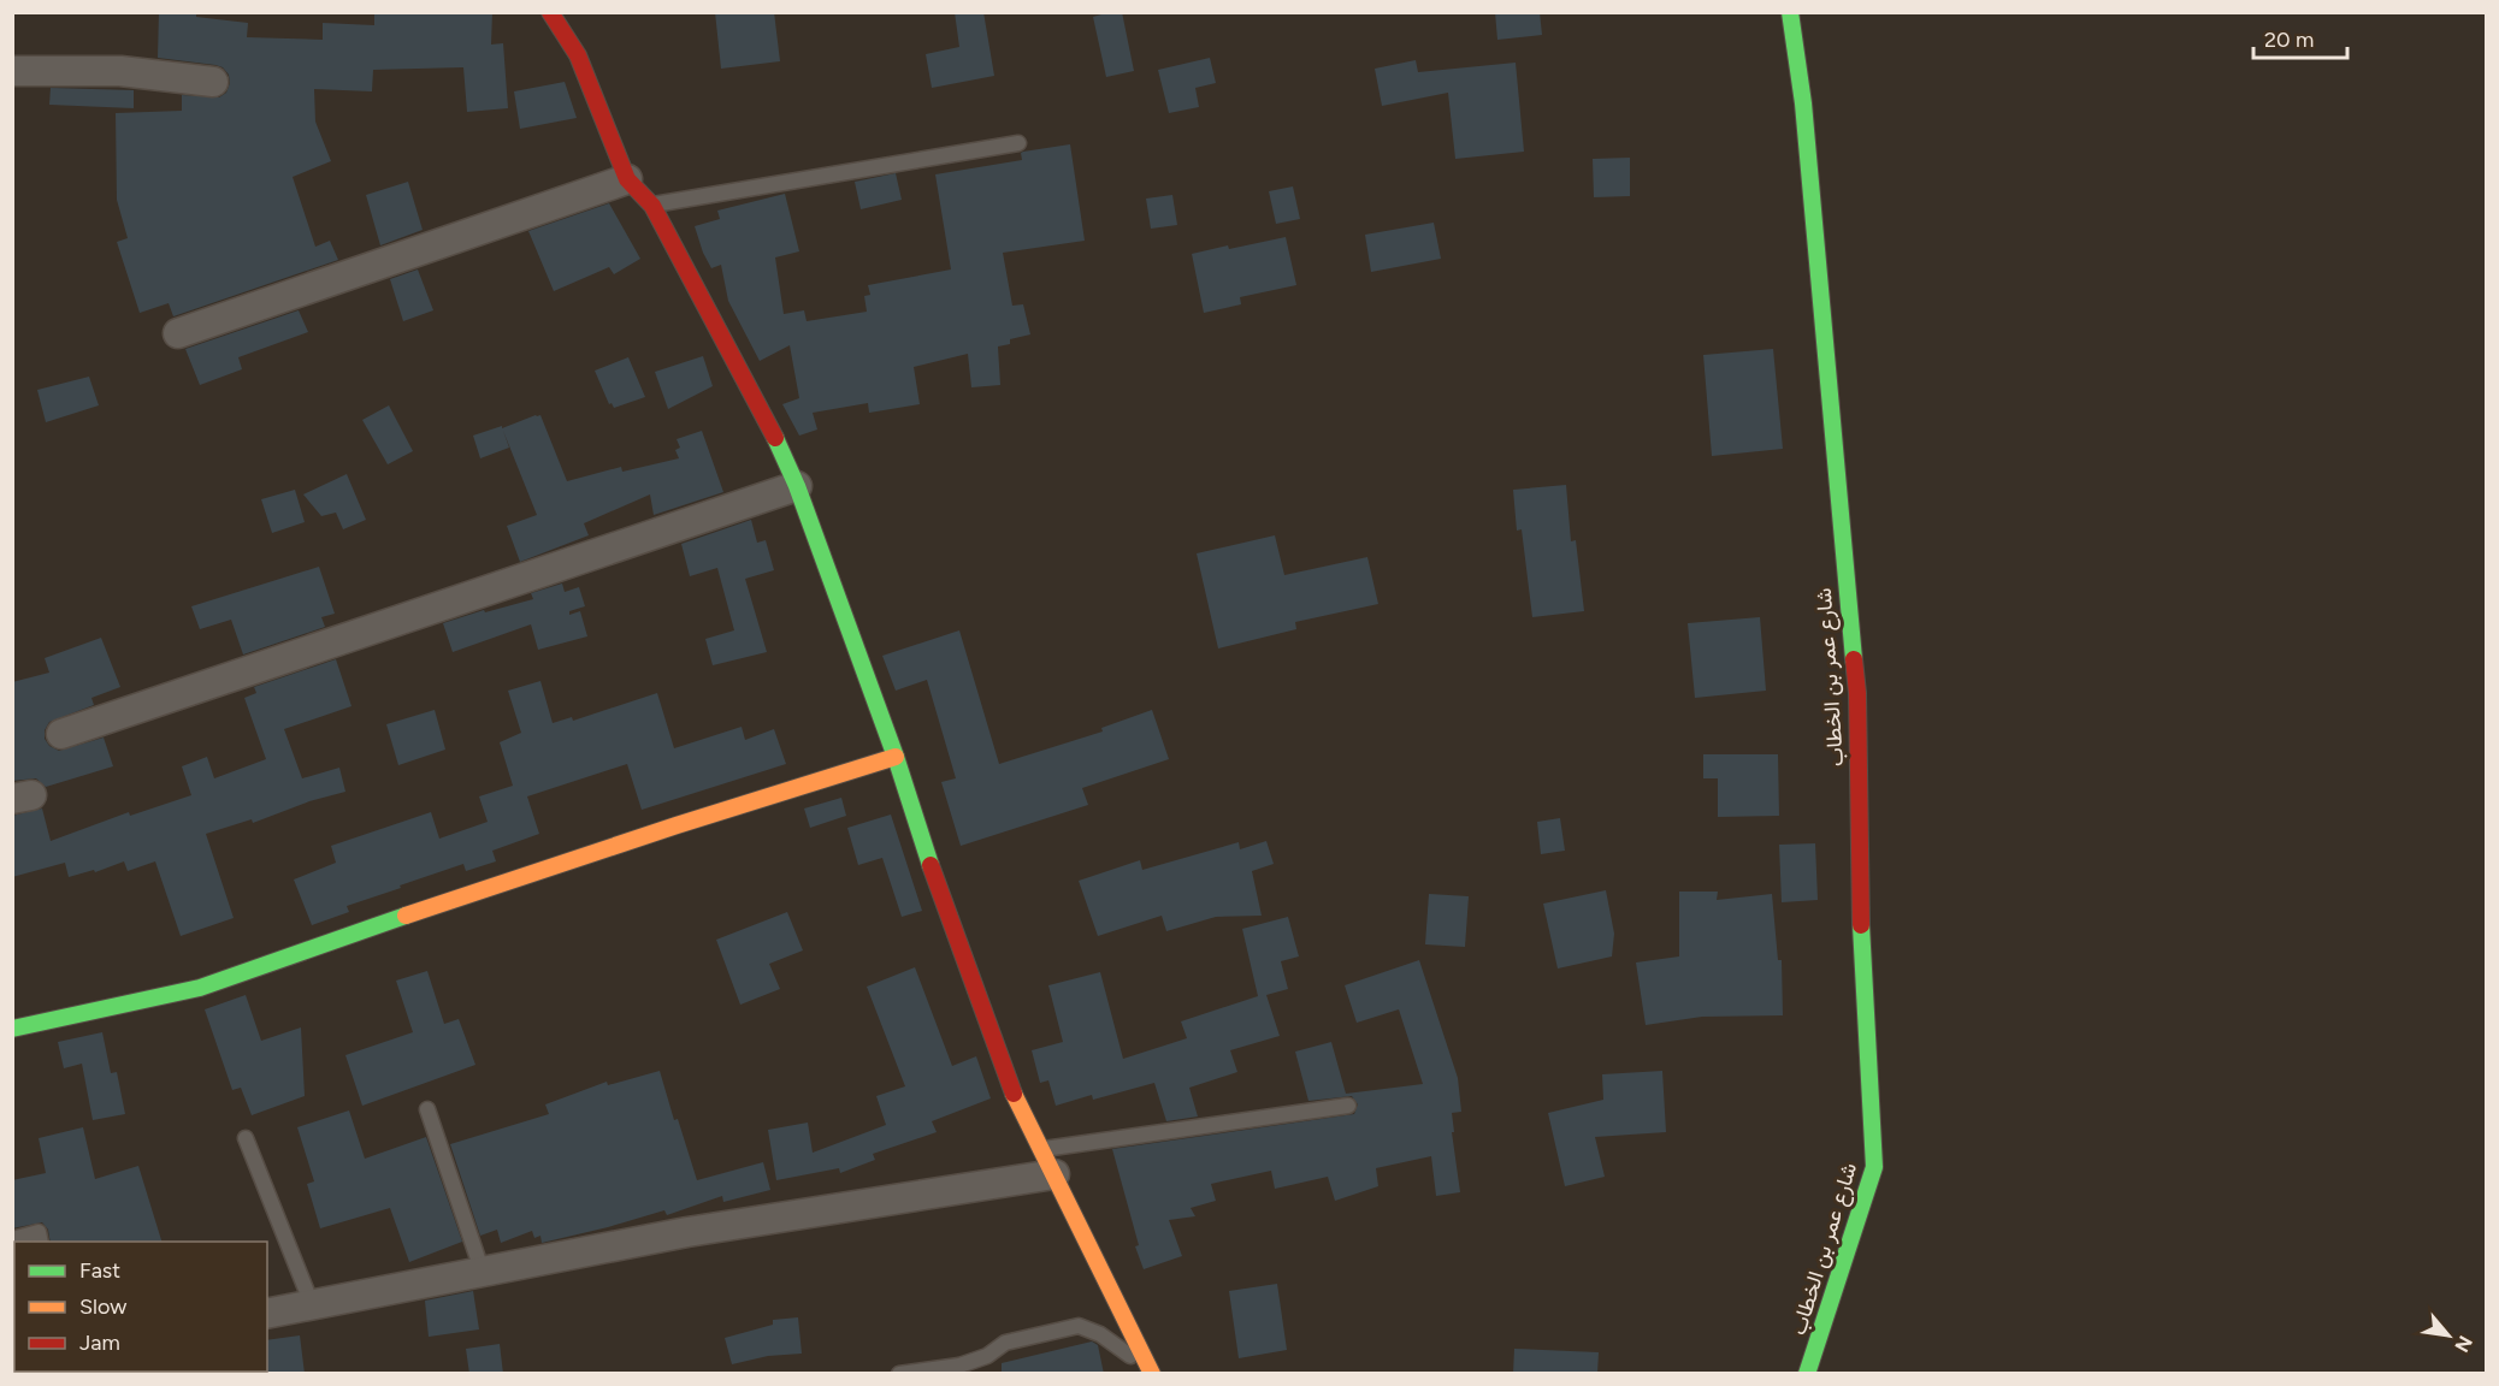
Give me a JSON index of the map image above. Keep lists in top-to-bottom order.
{
  "streets": {
    "street": ["شارع عمر بن الخطاب"]
  },
  "legend": ["Fast", "Slow", "Jam"],
  "scale_bar": "20 m",
  "north": "bottom right"
}
